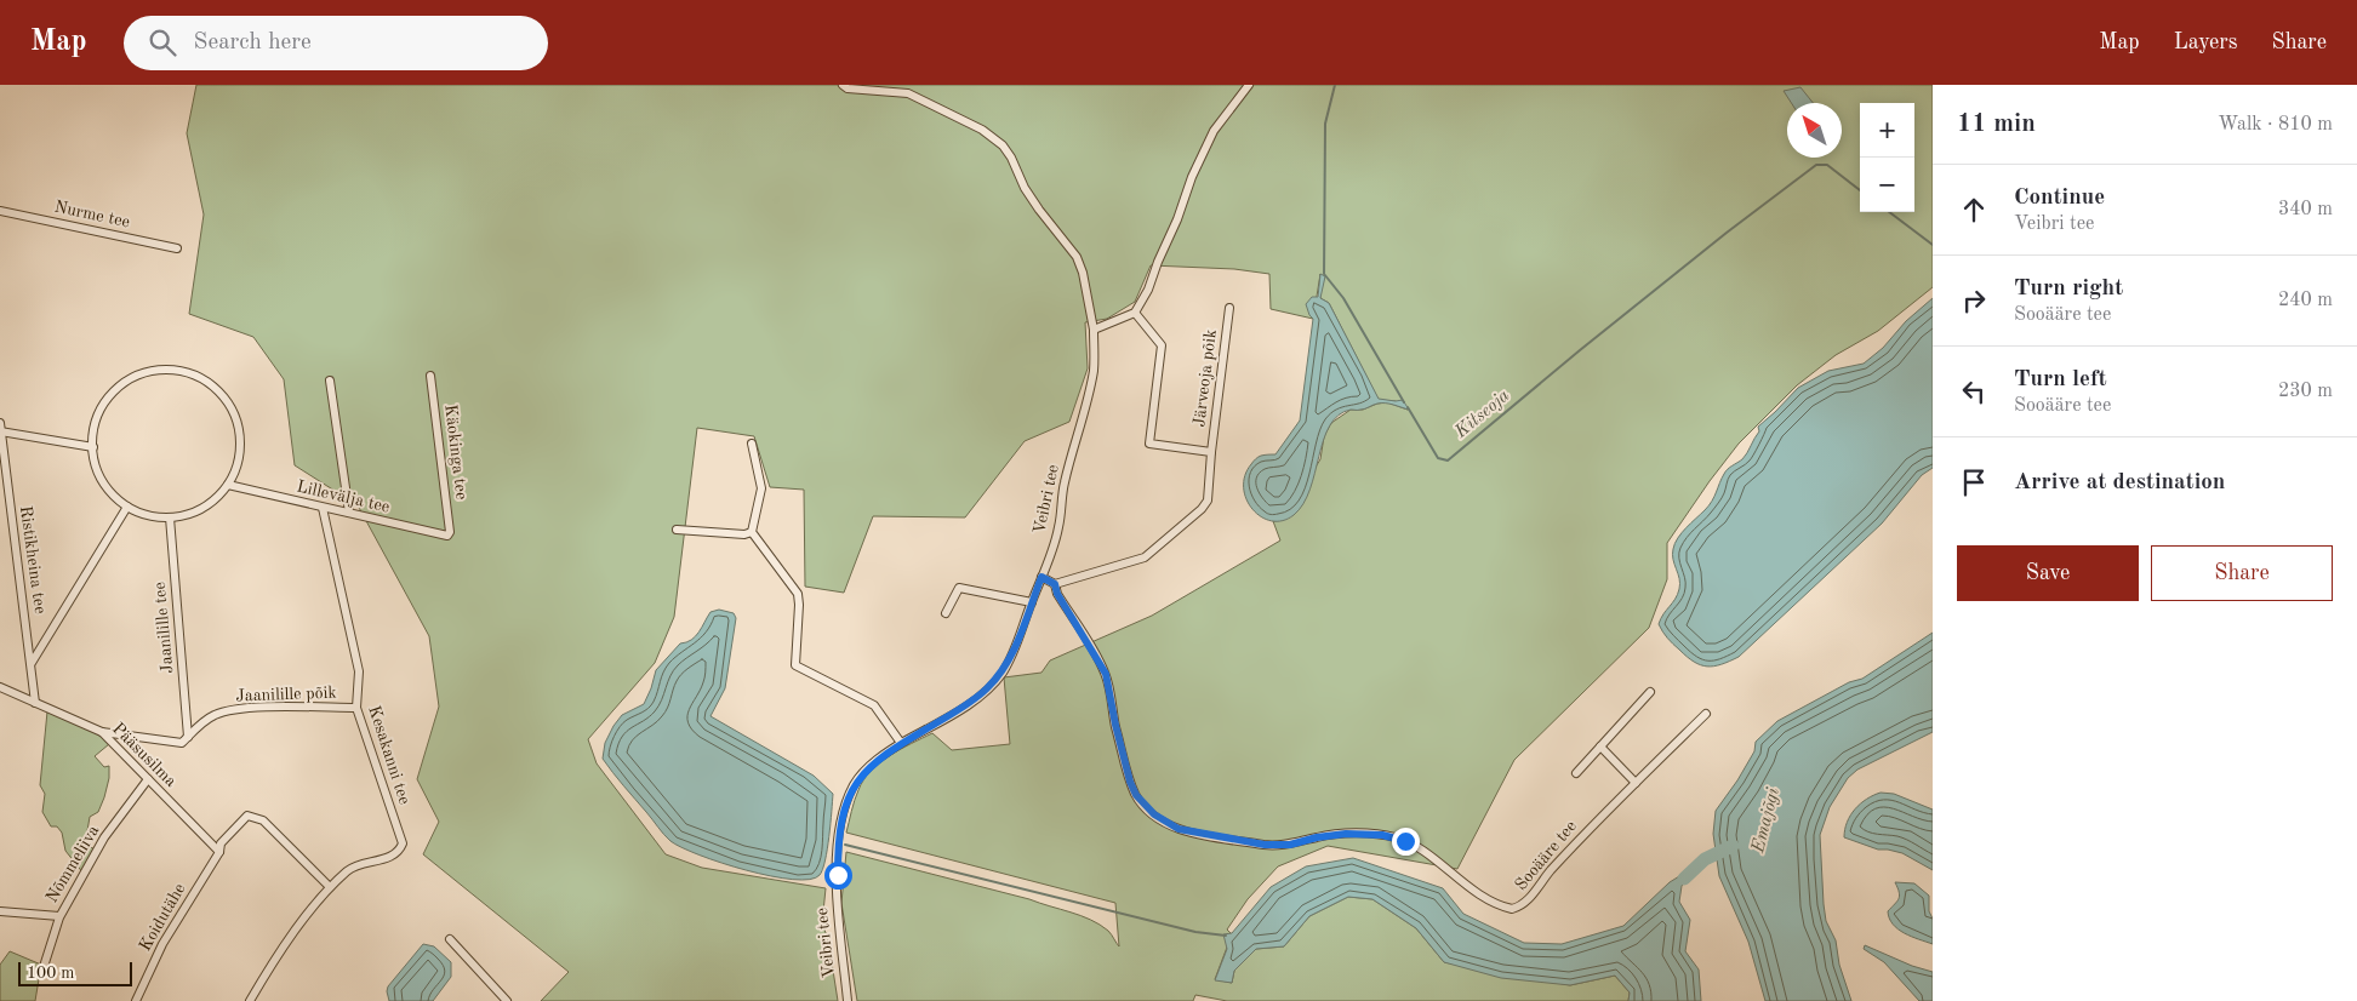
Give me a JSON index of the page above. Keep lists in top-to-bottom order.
{
  "streets": {
    "street": [
      "Nurme tee",
      "Järveoja põik",
      "Käokinga tee",
      "Lillevälja tee",
      "Veibri tee",
      "Ristikheina tee",
      "Jaanilille tee",
      "Jaanilille põik",
      "Pääsusilma",
      "Kesakanni tee",
      "Sooääre tee",
      "Nõmmeliiva",
      "Koidutähe"
    ]
  },
  "crossings": [
    ["Järveoja põik", "Sooääre tee"],
    ["Käokinga tee", "Lillevälja tee"],
    ["Lillevälja tee", "Jaanilille tee"],
    ["Lillevälja tee", "Kesakanni tee"],
    ["Ristikheina tee", "Pääsusilma"],
    ["Jaanilille tee", "Jaanilille põik"],
    ["Jaanilille põik", "Kesakanni tee"],
    ["Pääsusilma", "Nõmmeliiva"],
    ["Pääsusilma", "Koidutähe"],
    ["Kesakanni tee", "Koidutähe"]
  ],
  "water": ["Kitseoja", "Emajõgi"],
  "scale_bar": "100 m",
  "north": "top left",
  "page": {
    "header": "Map",
    "search": "Search here",
    "nav": ["Map", "Layers", "Share"],
    "heading": ["11 min", "Walk · 810 m"],
    "map_buttons": ["+", "−"],
    "list": [
      ["Continue", "Veibri tee", "340 m"],
      ["Turn right", "Sooääre tee", "240 m"],
      ["Turn left", "Sooääre tee", "230 m"],
      "Arrive at destination"
    ],
    "buttons": ["Save", "Share"],
    "scale": "100 m"
  }
}
